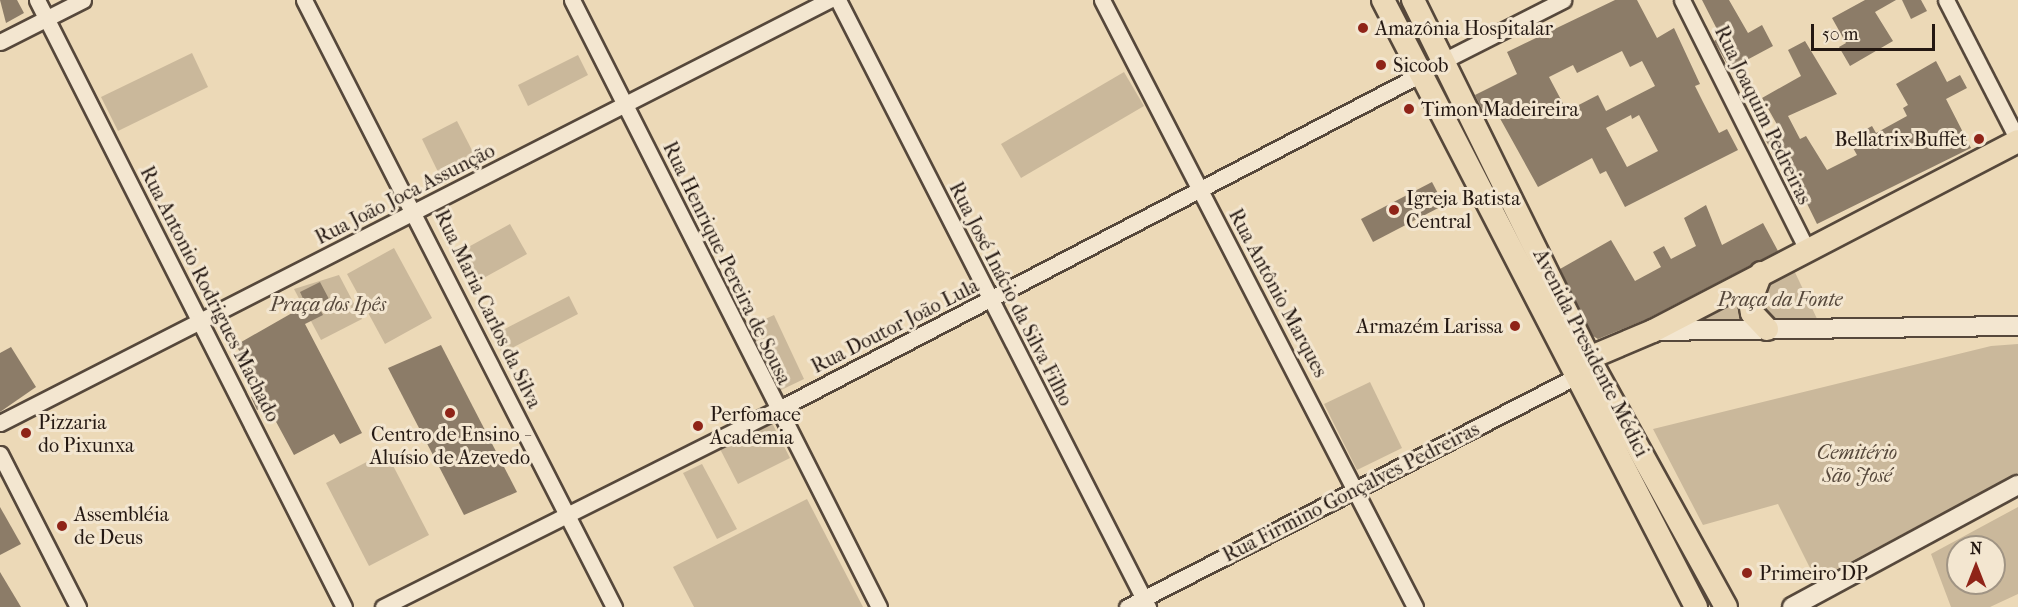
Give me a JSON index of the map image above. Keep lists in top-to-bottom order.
{
  "streets": {
    "main road": ["Avenida Presidente Médici"],
    "street": [
      "Rua Joaquim Pedreiras",
      "Rua João Joca Assunção",
      "Rua Henrique Pereira de Sousa",
      "Rua Antônio Marques",
      "Rua Antonio Rodrigues Machado",
      "Rua José Inácio da Silva Filho",
      "Rua Maria Carlos da Silva",
      "Rua Doutor João Lula",
      "Rua Firmino Gonçalves Pedreiras"
    ]
  },
  "crossings": [
    ["Rua João Joca Assunção", "Rua Henrique Pereira de Sousa"],
    ["Rua João Joca Assunção", "Rua Antonio Rodrigues Machado"],
    ["Rua João Joca Assunção", "Rua Maria Carlos da Silva"],
    ["Rua Henrique Pereira de Sousa", "Rua Doutor João Lula"],
    ["Rua Antônio Marques", "Rua Doutor João Lula"],
    ["Rua Antônio Marques", "Rua Firmino Gonçalves Pedreiras"],
    ["Rua José Inácio da Silva Filho", "Rua Doutor João Lula"],
    ["Rua José Inácio da Silva Filho", "Rua Firmino Gonçalves Pedreiras"],
    ["Rua Maria Carlos da Silva", "Rua Doutor João Lula"],
    ["Rua Doutor João Lula", "Avenida Presidente Médici"],
    ["Avenida Presidente Médici", "Rua Firmino Gonçalves Pedreiras"]
  ],
  "parks": ["Praça da Fonte", "Praça dos Ipês", "Cemitério São José"],
  "places": [
    "Amazônia Hospitalar",
    "Sicoob",
    "Timon Madeireira",
    "Bellatrix Buffet",
    "Igreja Batista Central",
    "Armazém Larissa",
    "Centro de Ensino - Aluísio de Azevedo",
    "Perfomace Academia",
    "Pizzaria do Pixunxa",
    "Assembléia de Deus",
    "Primeiro DP"
  ],
  "scale_bar": "50 m",
  "north": "top"
}
